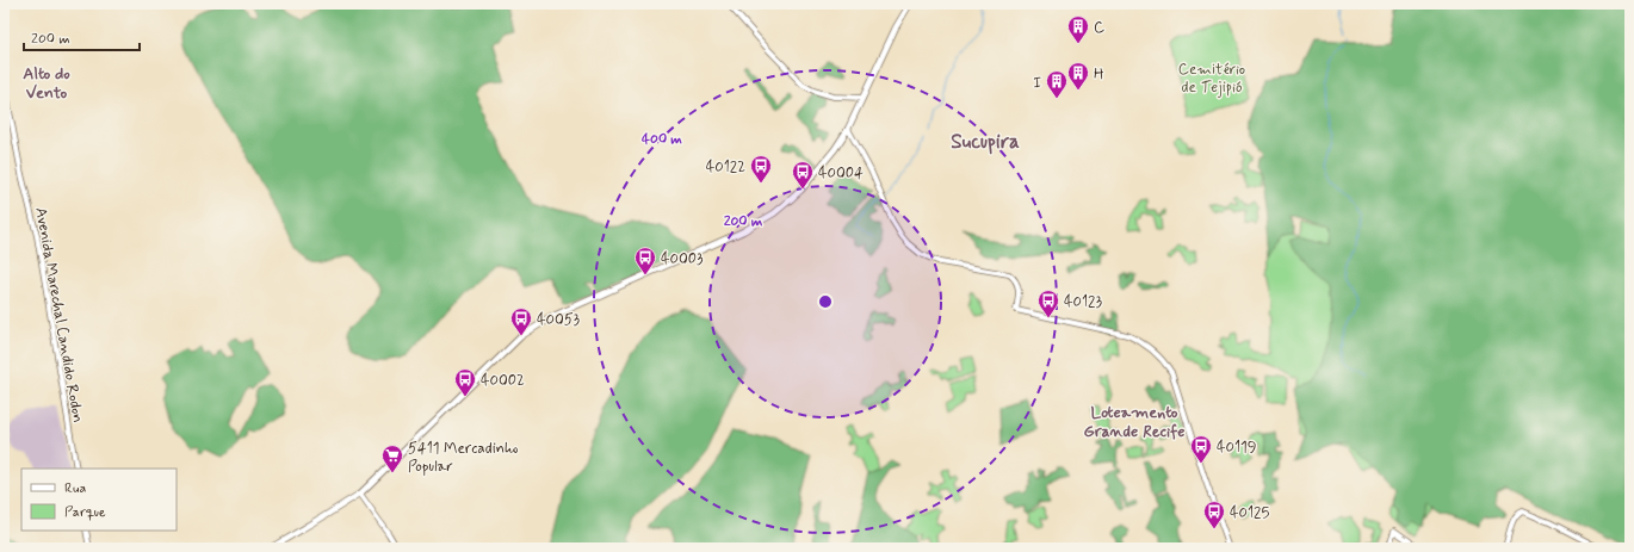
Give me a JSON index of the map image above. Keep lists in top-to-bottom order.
{
  "streets": {
    "main road": ["Avenida Marechal Candido Rodon"]
  },
  "districts": ["Alto do Vento", "Sucupira", "Loteamento Grande Recife"],
  "parks": ["Cemitério de Tejipió"],
  "places": {
    "building": ["C", "H", "I"],
    "bus stop": [
      "40122",
      "40004",
      "40003",
      "40123",
      "40053",
      "40002",
      "40119",
      "40125"
    ],
    "supermarket": ["5411 Mercadinho Popular"]
  },
  "legend": ["Rua", "Parque"],
  "scale_bar": "200 m",
  "rings": ["400 m", "200 m"]
}
